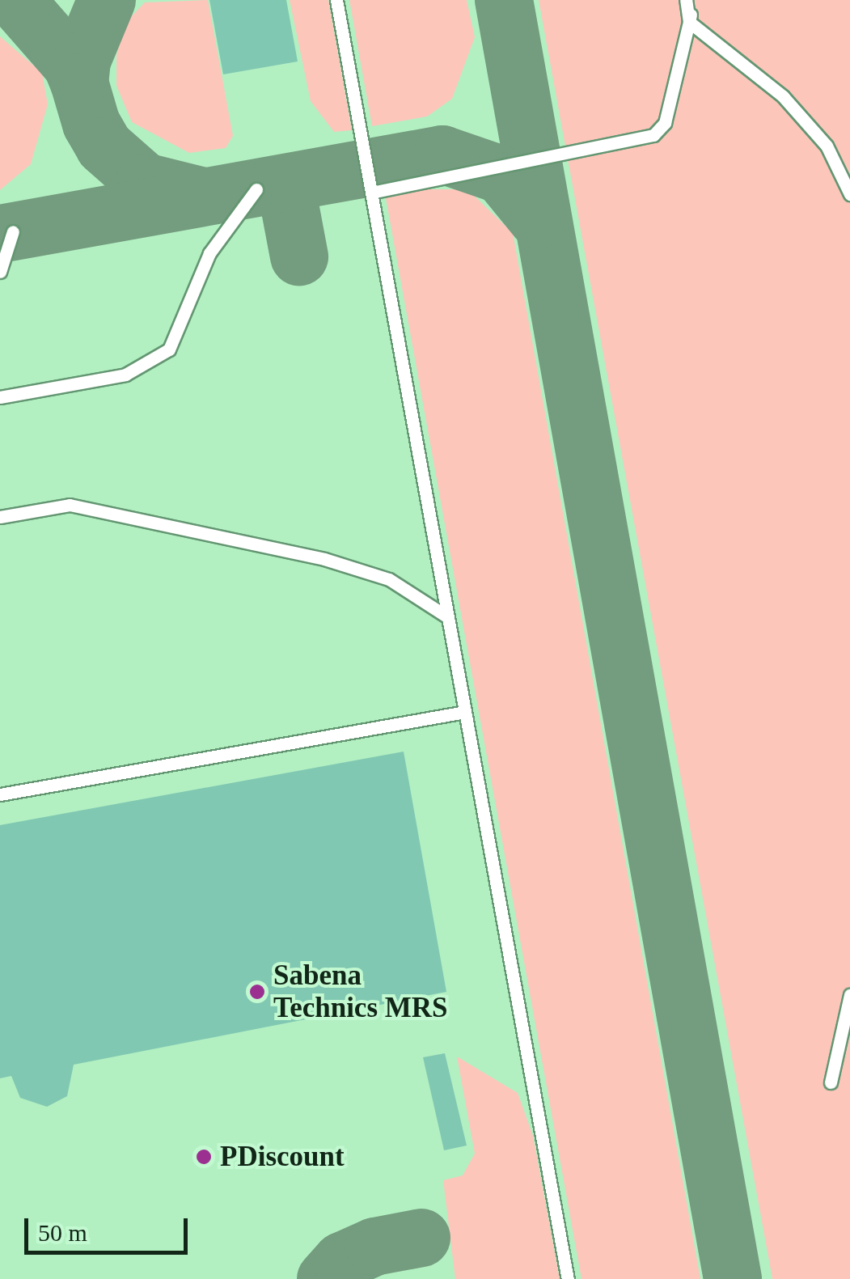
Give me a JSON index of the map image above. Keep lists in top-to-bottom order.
{
  "places": ["Sabena Technics MRS", "PDiscount"],
  "scale_bar": "50 m"
}
